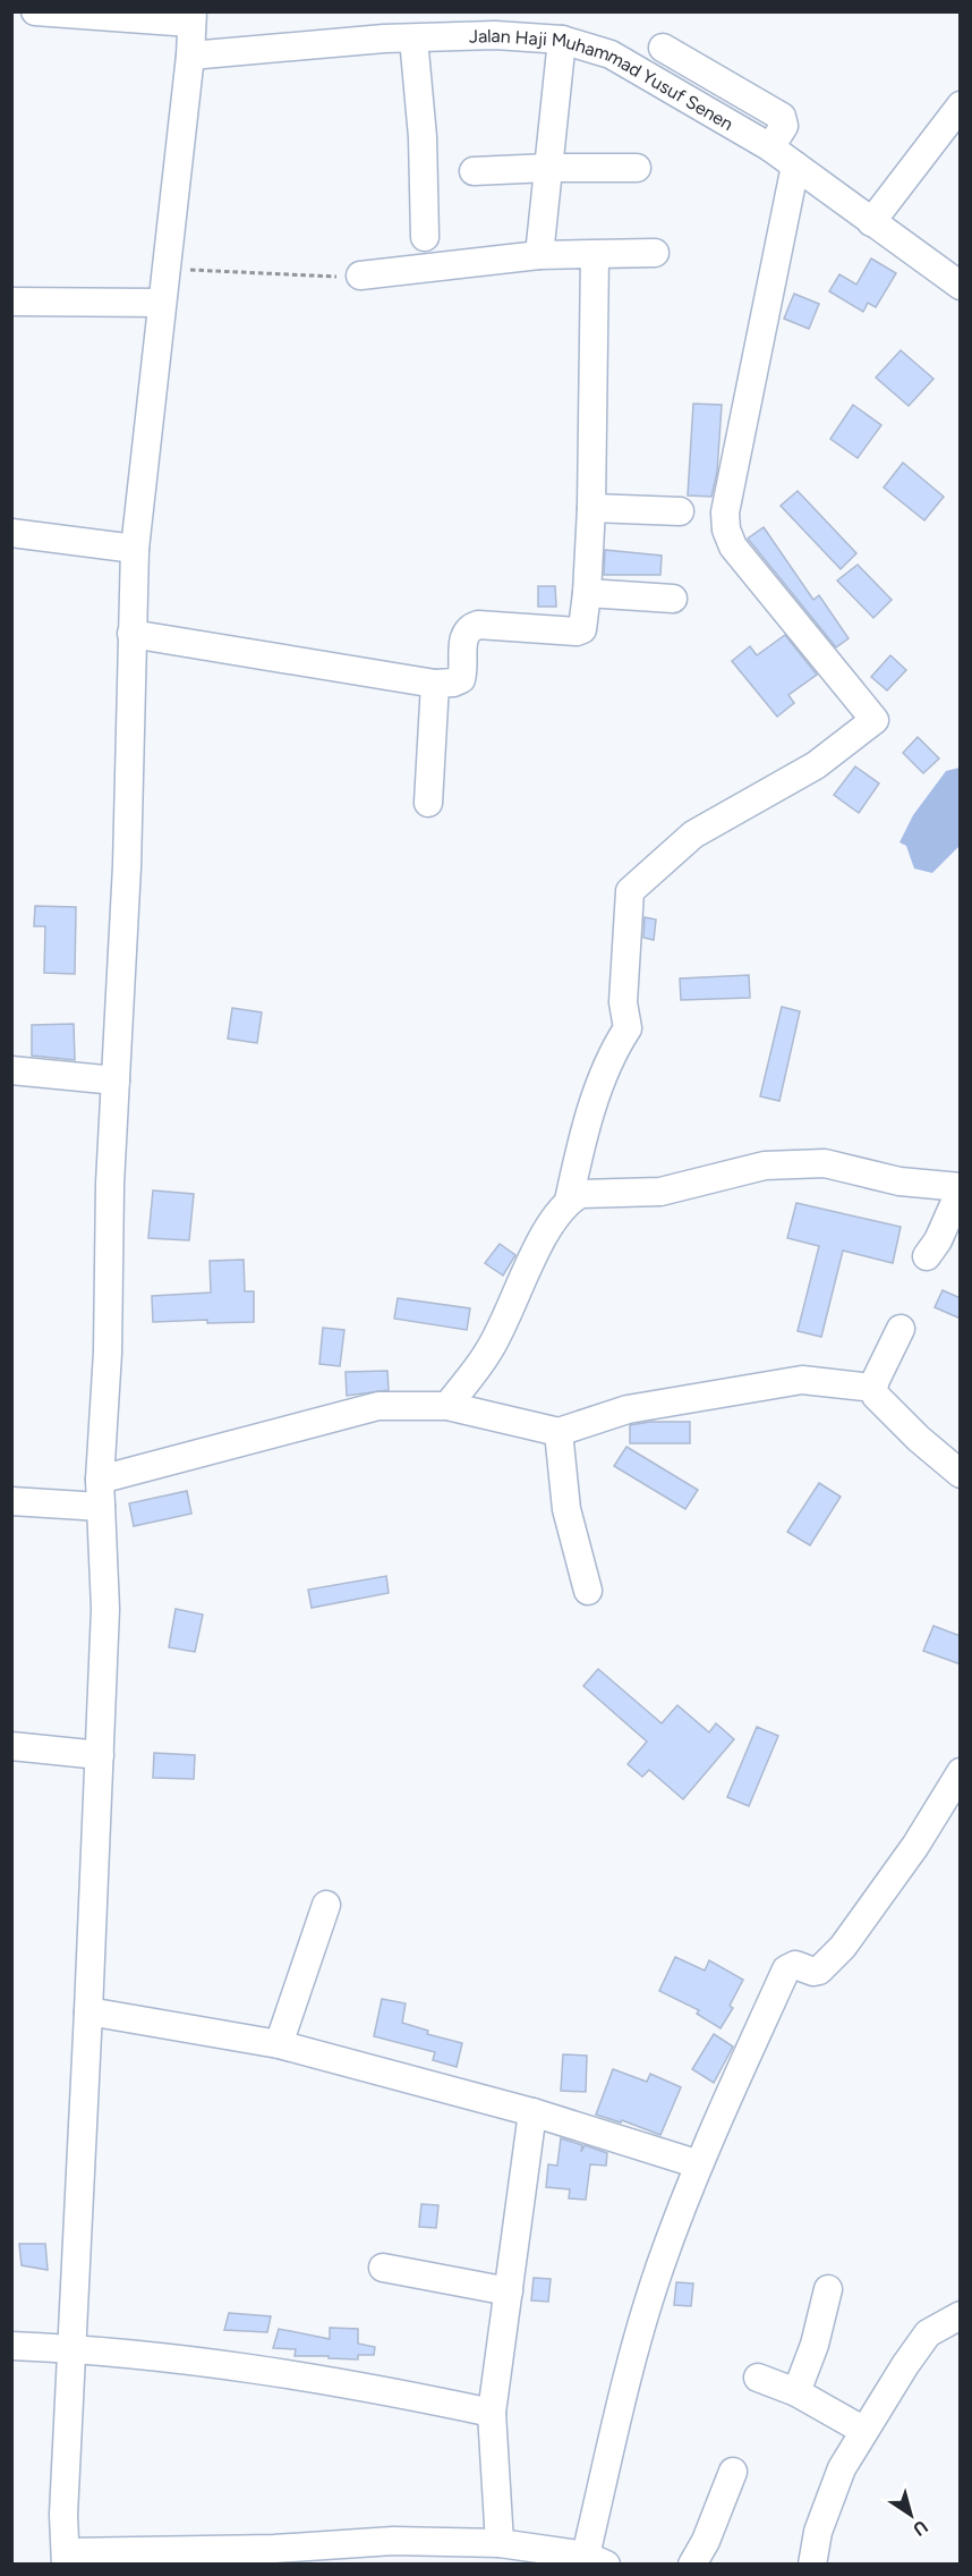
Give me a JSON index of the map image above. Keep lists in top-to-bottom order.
{
  "streets": {
    "street": ["Jalan Haji Muhammad Yusuf Senen"]
  },
  "north": "bottom right"
}
